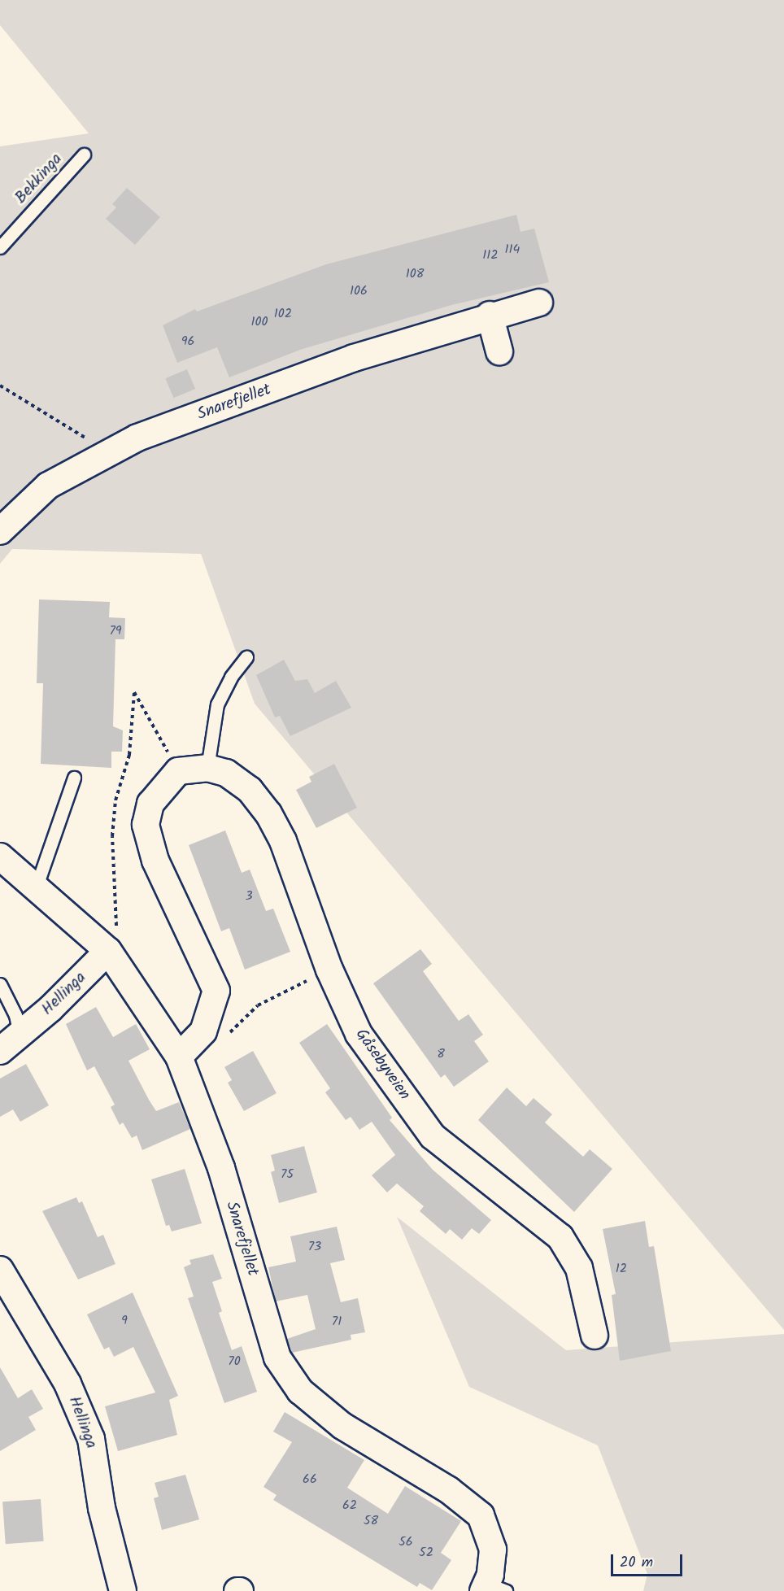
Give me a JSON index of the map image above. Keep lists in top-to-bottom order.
{
  "streets": {
    "street": ["Snarefjellet", "Hellinga", "Gåsebyveien"],
    "lane": ["Bekkinga"]
  },
  "crossings": [
    ["Snarefjellet", "Hellinga"],
    ["Snarefjellet", "Gåsebyveien"]
  ],
  "house_numbers": [
    "114",
    "112",
    "108",
    "106",
    "102",
    "100",
    "96",
    "79",
    "3",
    "8",
    "75",
    "73",
    "12",
    "9",
    "71",
    "70",
    "66",
    "62",
    "58",
    "56",
    "52"
  ],
  "scale_bar": "20 m"
}
